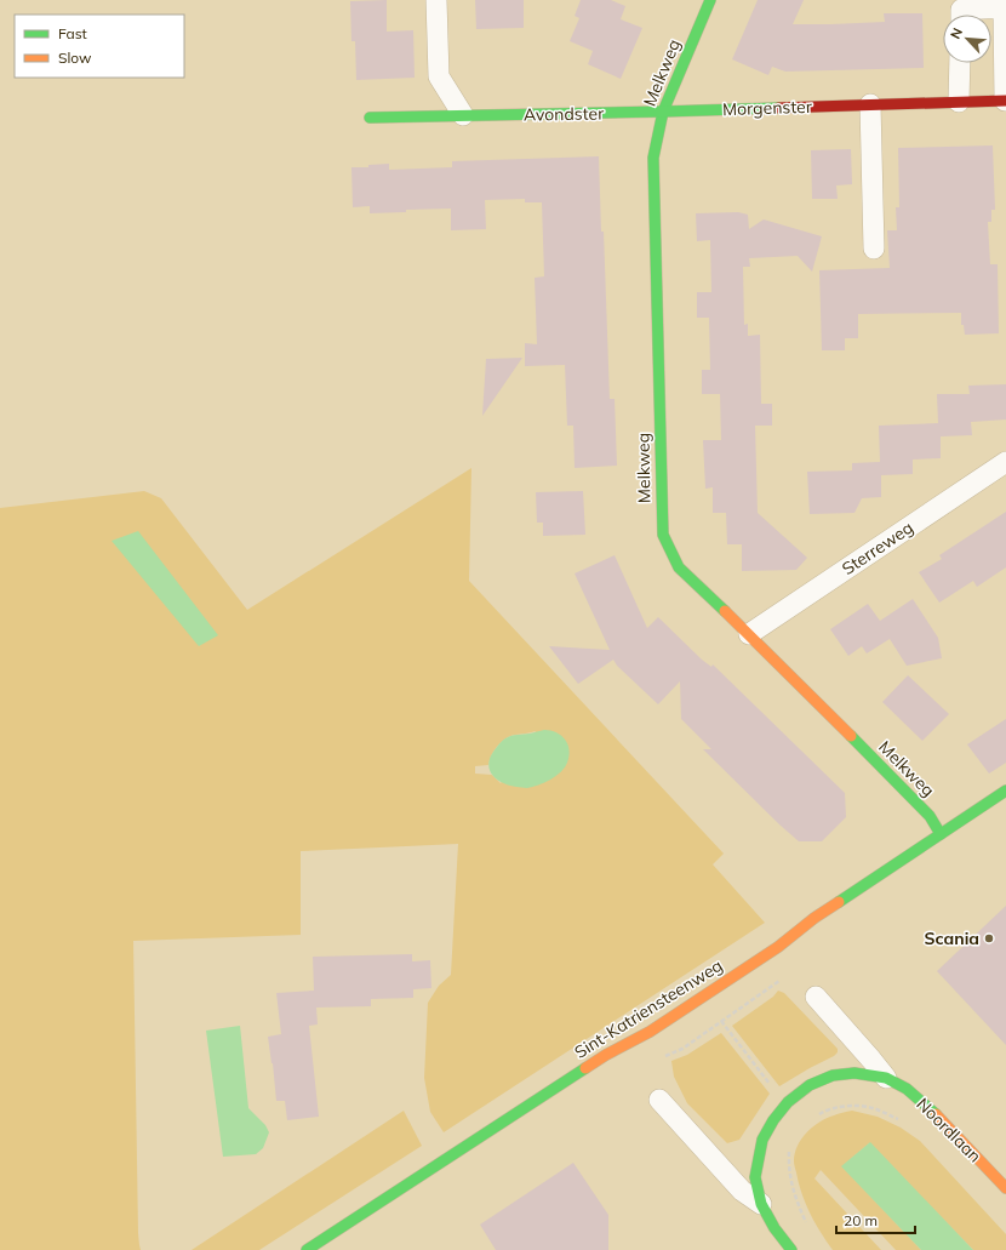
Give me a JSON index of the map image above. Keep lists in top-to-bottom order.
{
  "streets": {
    "street": [
      "Melkweg",
      "Morgenster",
      "Avondster",
      "Sterreweg",
      "Sint-Katriensteenweg",
      "Noordlaan"
    ]
  },
  "crossings": [
    ["Melkweg", "Morgenster"],
    ["Melkweg", "Avondster"],
    ["Melkweg", "Sterreweg"],
    ["Melkweg", "Sint-Katriensteenweg"],
    ["Morgenster", "Avondster"]
  ],
  "places": ["Scania"],
  "legend": ["Fast", "Slow"],
  "scale_bar": "20 m",
  "north": "top left"
}
